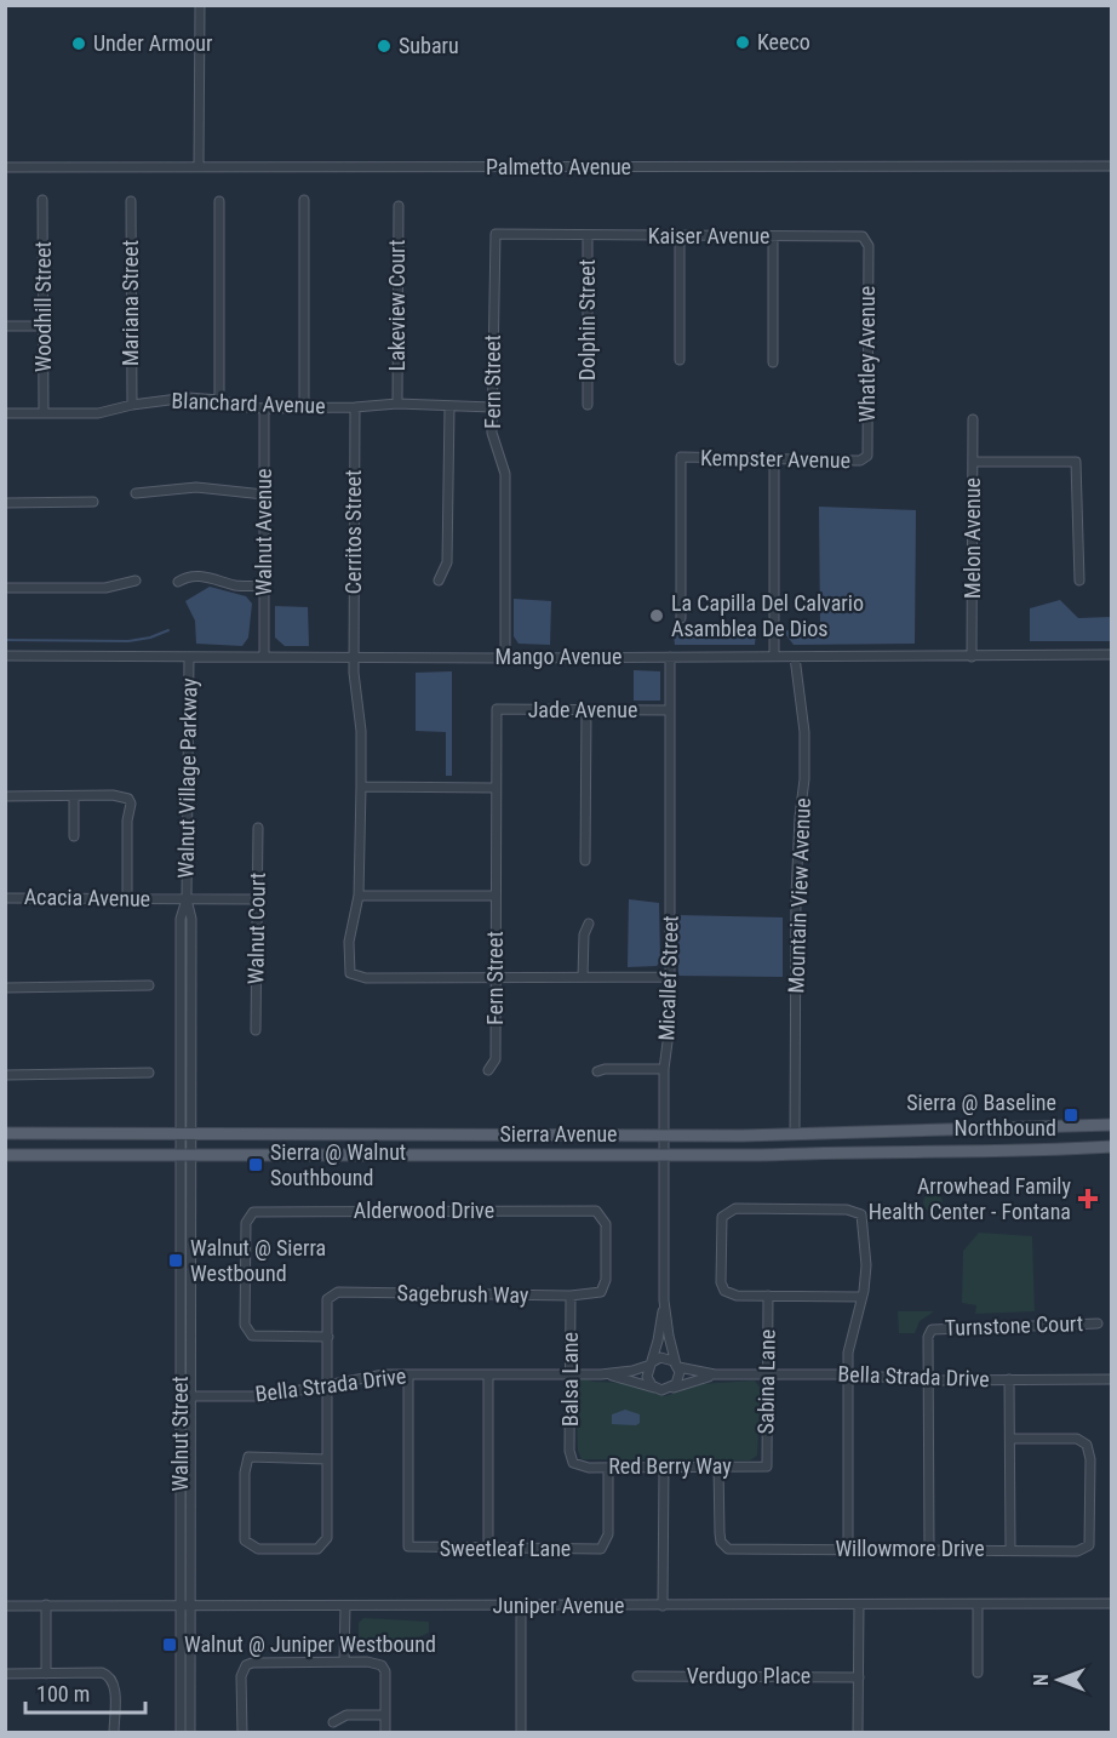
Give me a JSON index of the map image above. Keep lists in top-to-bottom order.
{
  "streets": {
    "main road": ["Sierra Avenue"],
    "street": [
      "Palmetto Avenue",
      "Kaiser Avenue",
      "Mariana Street",
      "Lakeview Court",
      "Woodhill Street",
      "Dolphin Street",
      "Whatley Avenue",
      "Fern Street",
      "Blanchard Avenue",
      "Kempster Avenue",
      "Walnut Avenue",
      "Cerritos Street",
      "Melon Avenue",
      "Mango Avenue",
      "Jade Avenue",
      "Walnut Village Parkway",
      "Mountain View Avenue",
      "Acacia Avenue",
      "Walnut Court",
      "Micallef Street",
      "Alderwood Drive",
      "Sagebrush Way",
      "Turnstone Court",
      "Bella Strada Drive",
      "Balsa Lane",
      "Sabina Lane",
      "Walnut Street",
      "Red Berry Way",
      "Sweetleaf Lane",
      "Willowmore Drive",
      "Juniper Avenue",
      "Verdugo Place"
    ]
  },
  "crossings": [
    ["Kaiser Avenue", "Dolphin Street"],
    ["Kaiser Avenue", "Whatley Avenue"],
    ["Kaiser Avenue", "Fern Street"],
    ["Mariana Street", "Blanchard Avenue"],
    ["Lakeview Court", "Blanchard Avenue"],
    ["Woodhill Street", "Blanchard Avenue"],
    ["Whatley Avenue", "Kempster Avenue"],
    ["Fern Street", "Blanchard Avenue"],
    ["Fern Street", "Mango Avenue"],
    ["Fern Street", "Jade Avenue"],
    ["Blanchard Avenue", "Walnut Avenue"],
    ["Blanchard Avenue", "Cerritos Street"],
    ["Walnut Avenue", "Mango Avenue"],
    ["Cerritos Street", "Mango Avenue"],
    ["Melon Avenue", "Mango Avenue"],
    ["Mango Avenue", "Walnut Village Parkway"],
    ["Mango Avenue", "Mountain View Avenue"],
    ["Mango Avenue", "Micallef Street"],
    ["Jade Avenue", "Micallef Street"],
    ["Walnut Village Parkway", "Acacia Avenue"],
    ["Walnut Village Parkway", "Sierra Avenue"],
    ["Walnut Village Parkway", "Walnut Street"],
    ["Mountain View Avenue", "Sierra Avenue"],
    ["Acacia Avenue", "Walnut Court"],
    ["Micallef Street", "Sierra Avenue"],
    ["Micallef Street", "Bella Strada Drive"],
    ["Sierra Avenue", "Walnut Street"],
    ["Alderwood Drive", "Sagebrush Way"],
    ["Sagebrush Way", "Balsa Lane"],
    ["Turnstone Court", "Bella Strada Drive"],
    ["Bella Strada Drive", "Balsa Lane"],
    ["Bella Strada Drive", "Sabina Lane"],
    ["Bella Strada Drive", "Walnut Street"],
    ["Bella Strada Drive", "Sweetleaf Lane"],
    ["Balsa Lane", "Red Berry Way"],
    ["Sabina Lane", "Red Berry Way"],
    ["Walnut Street", "Juniper Avenue"],
    ["Red Berry Way", "Sweetleaf Lane"],
    ["Red Berry Way", "Willowmore Drive"]
  ],
  "places": {
    "other": [
      "Keeco",
      "Under Armour",
      "Subaru",
      "La Capilla Del Calvario Asamblea De Dios"
    ],
    "transit": [
      "Sierra @ Baseline Northbound",
      "Sierra @ Walnut Southbound",
      "Walnut @ Sierra Westbound",
      "Walnut @ Juniper Westbound"
    ],
    "health": ["Arrowhead Family Health Center - Fontana"]
  },
  "scale_bar": "100 m",
  "north": "left"
}
